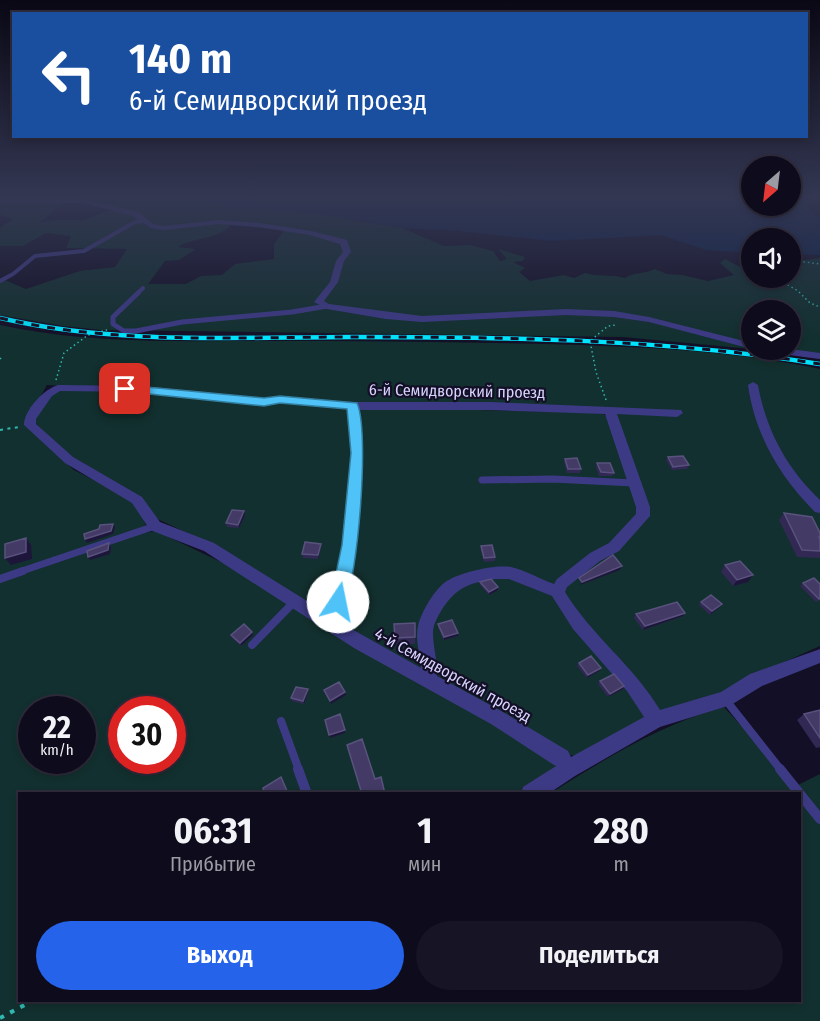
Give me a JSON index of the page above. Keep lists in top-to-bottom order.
{
  "streets": {
    "street": ["6-й Семидворский проезд", "4-й Семидворский проезд"]
  },
  "north": "bottom left",
  "page": {
    "turn": ["140 m", "6-й Семидворский проезд"],
    "speed": "22 km/h",
    "limit": "30",
    "eta": [
      "06:31",
      "Прибытие",
      "1",
      "мин",
      "280",
      "m"
    ],
    "buttons": ["Выход", "Поделиться"]
  }
}
